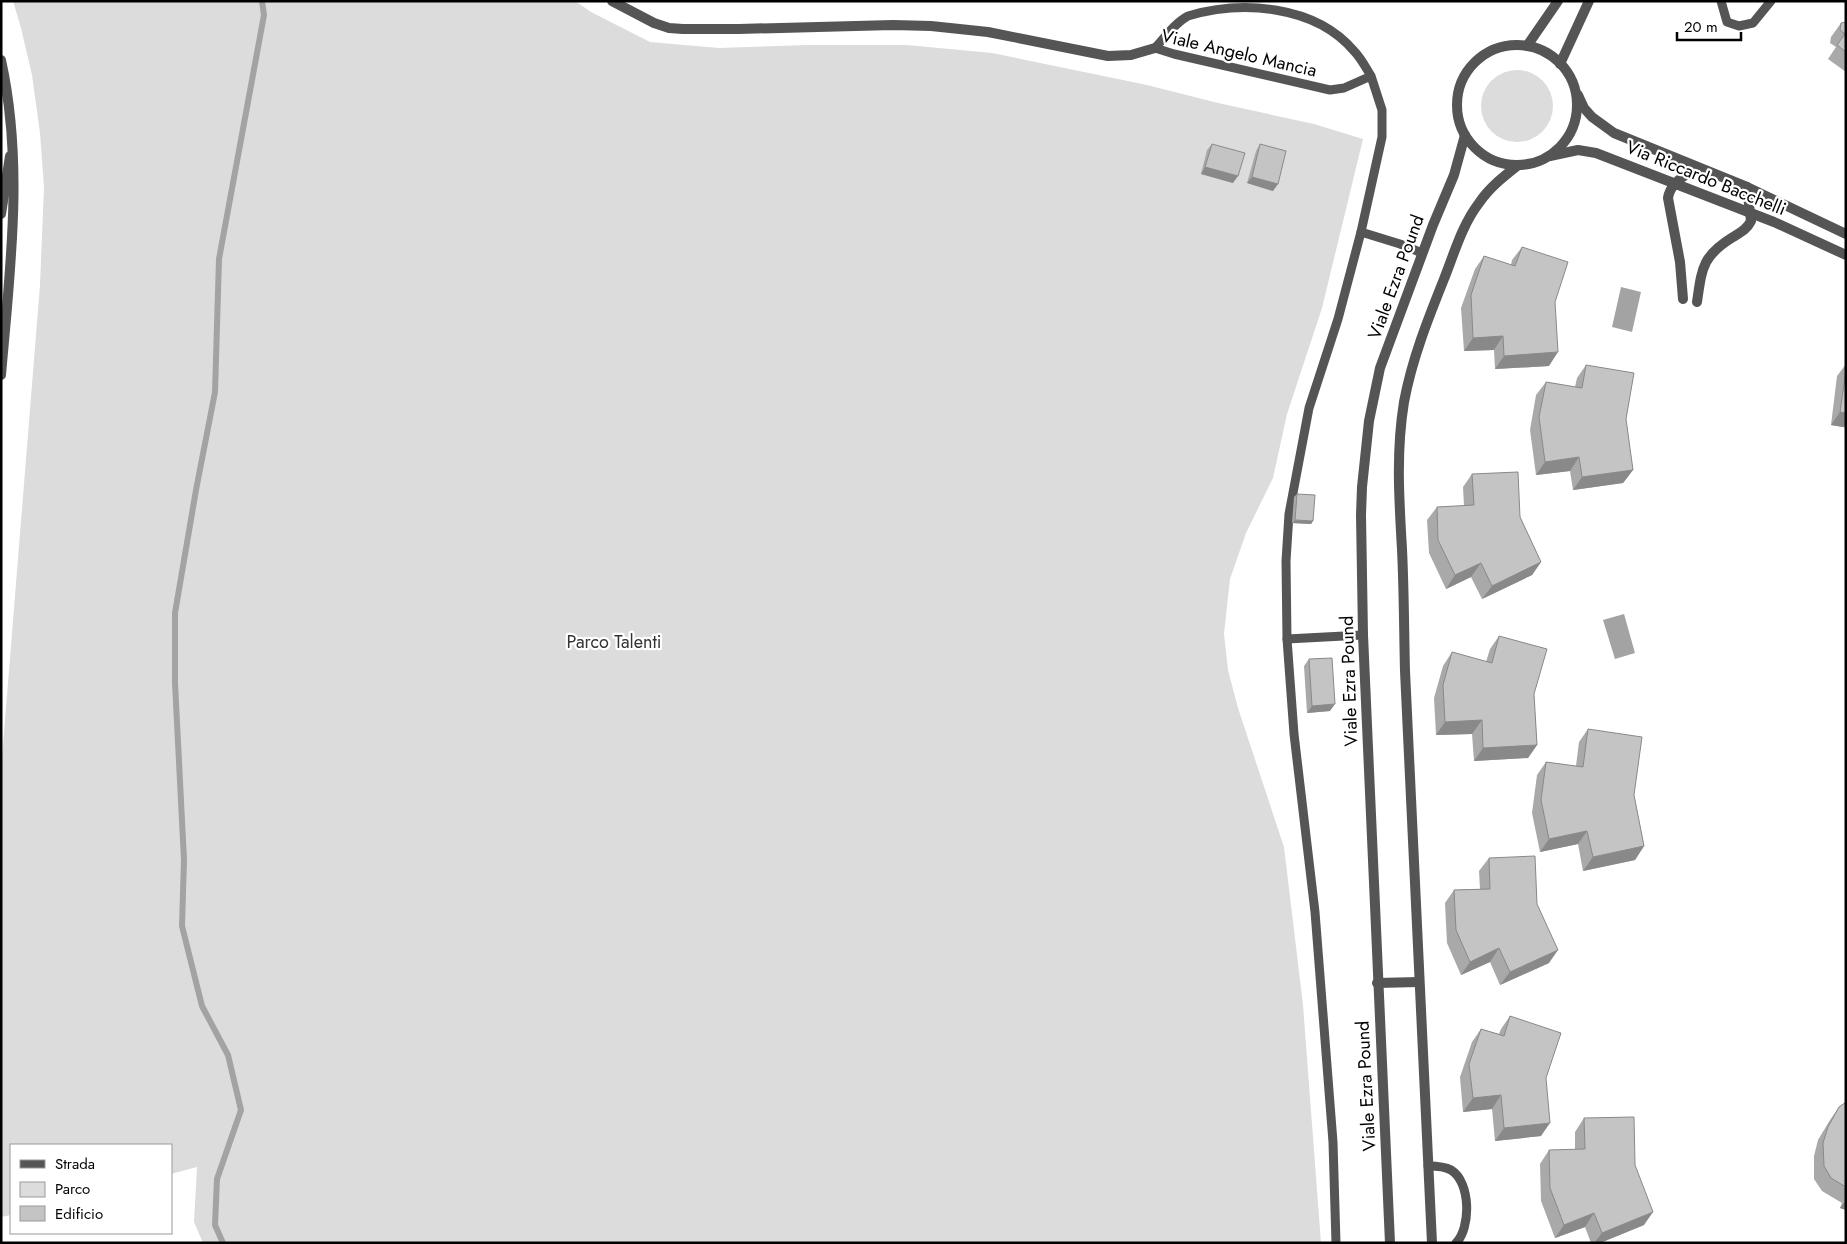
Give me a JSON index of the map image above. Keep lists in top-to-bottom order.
{
  "streets": {
    "street": ["Viale Angelo Mancia", "Via Riccardo Bacchelli", "Viale Ezra Pound"]
  },
  "crossings": [
    ["Via Riccardo Bacchelli", "Viale Ezra Pound"]
  ],
  "parks": ["Parco Talenti"],
  "legend": ["Strada", "Parco", "Edificio"],
  "scale_bar": "20 m"
}
